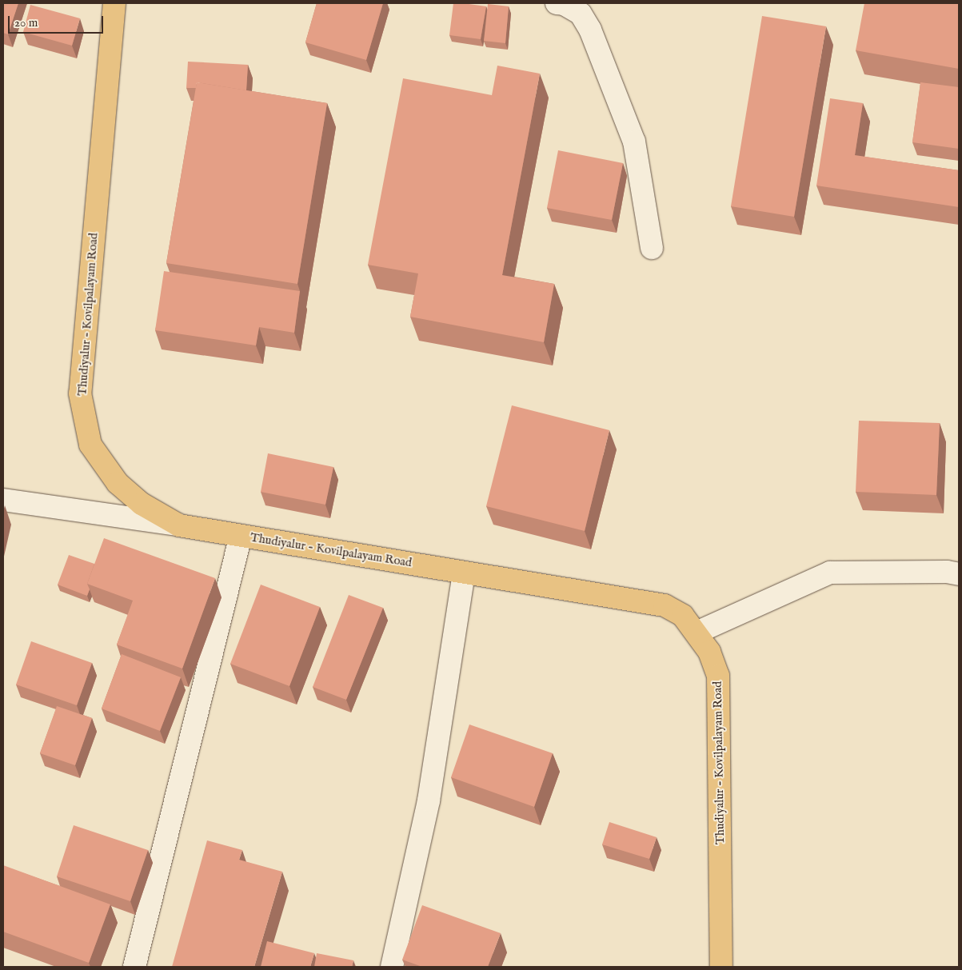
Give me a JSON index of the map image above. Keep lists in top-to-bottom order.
{
  "streets": {
    "main road": ["Thudiyalur - Kovilpalayam Road"]
  },
  "scale_bar": "20 m"
}
